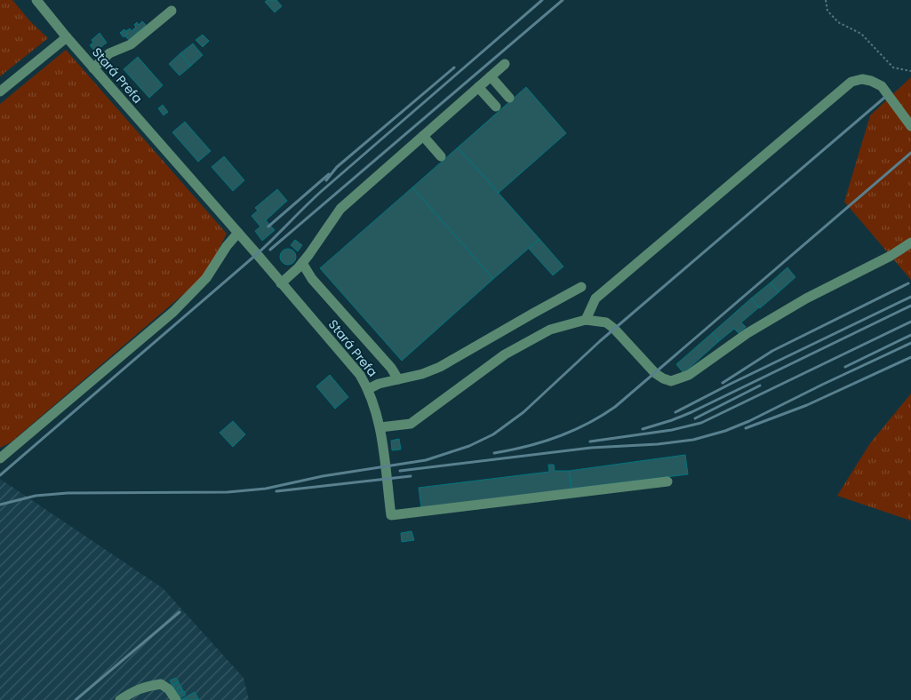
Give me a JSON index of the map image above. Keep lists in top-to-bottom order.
{
  "streets": {
    "street": ["Stará Prefa"]
  }
}
